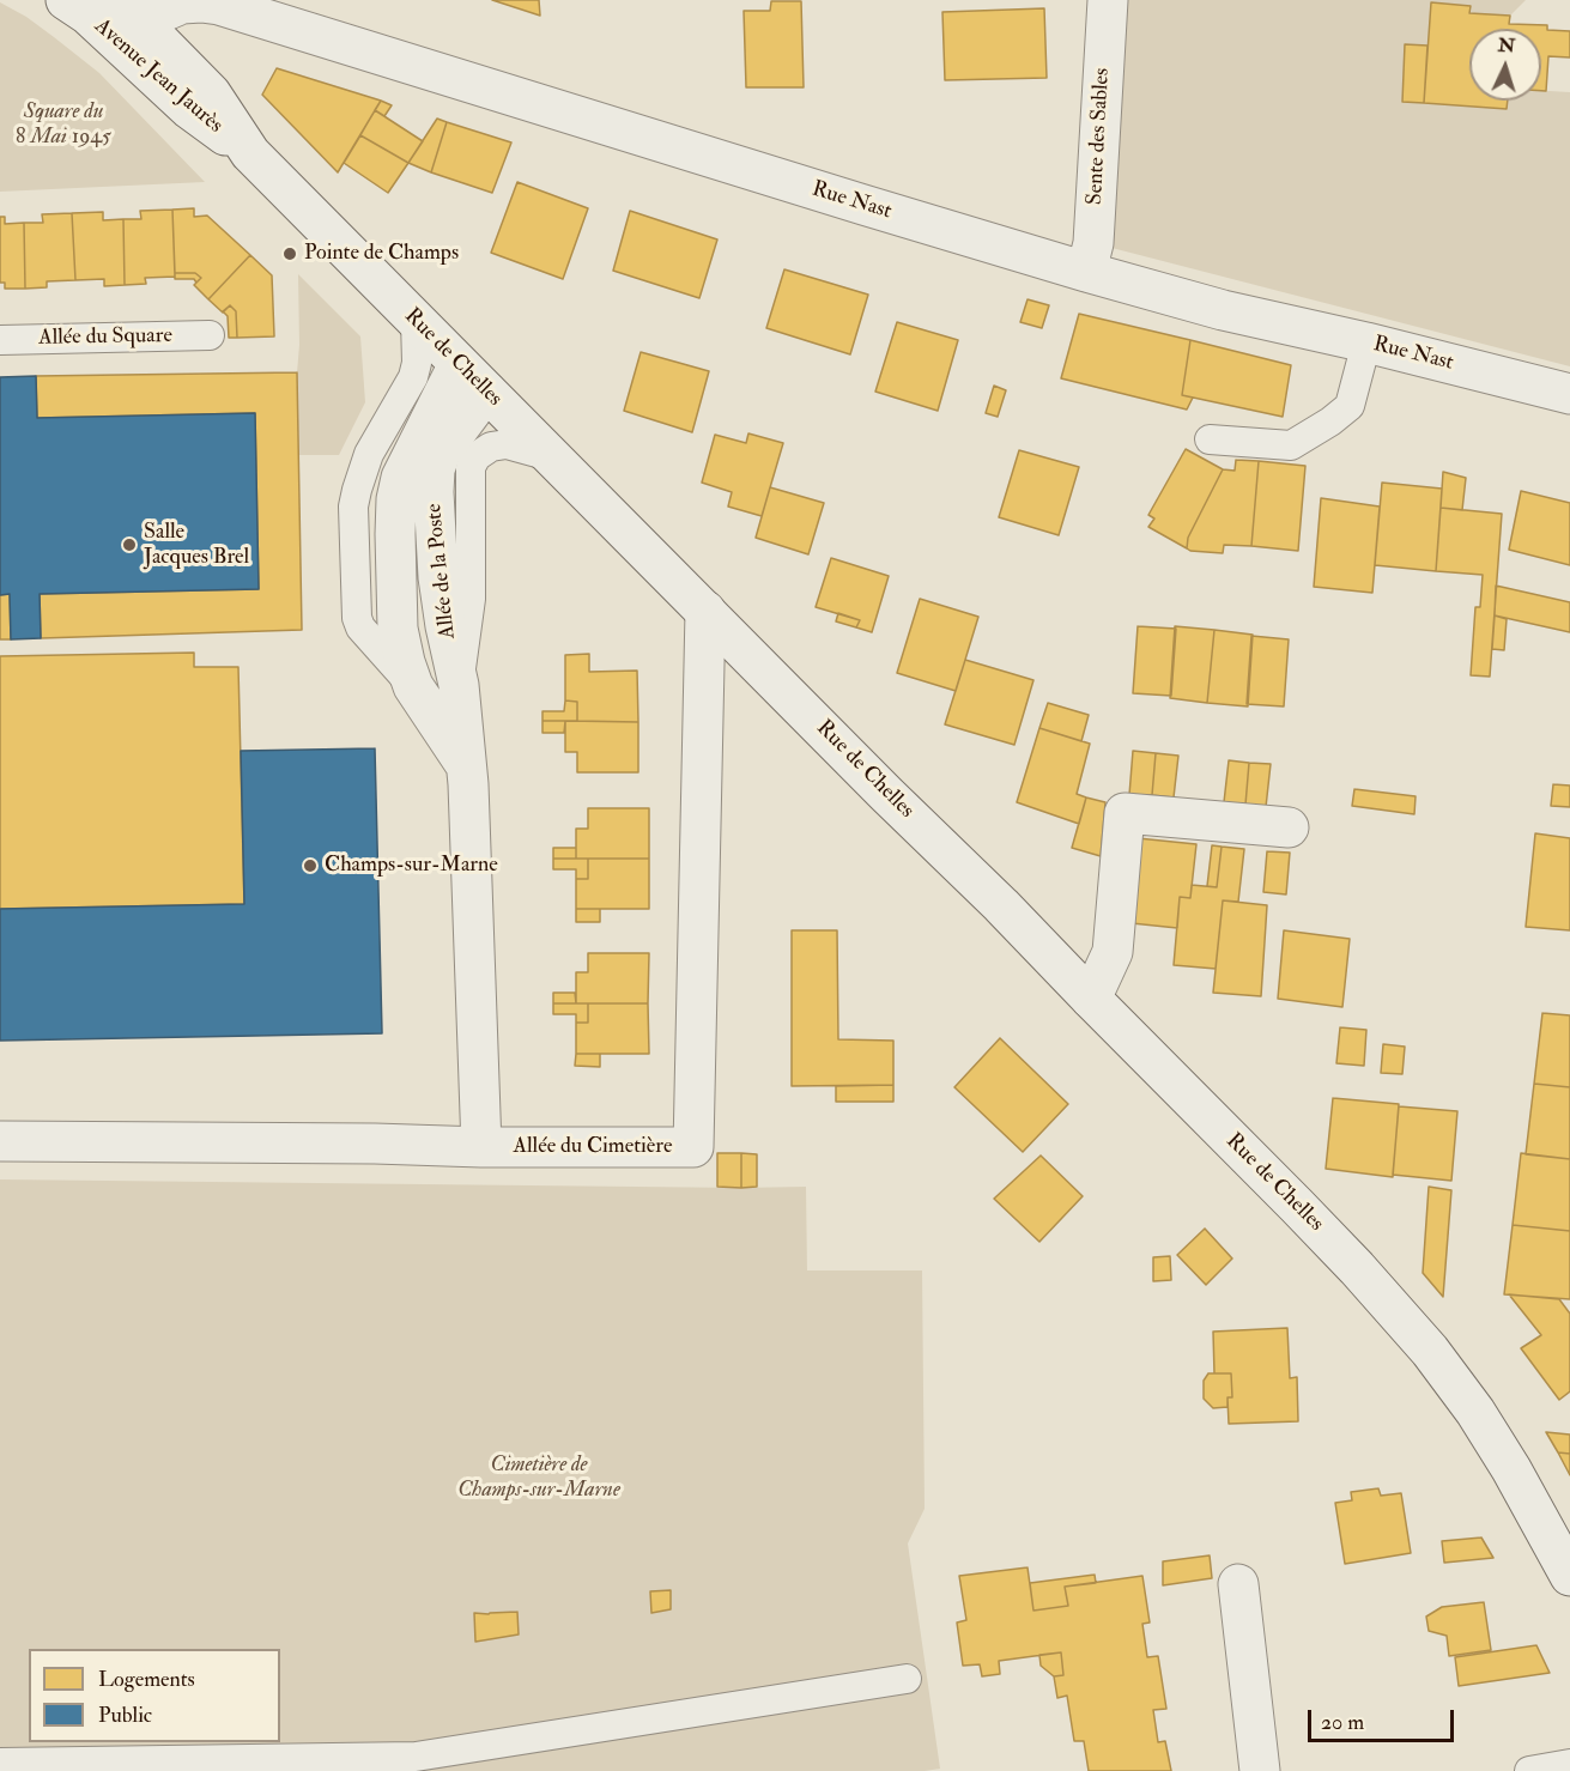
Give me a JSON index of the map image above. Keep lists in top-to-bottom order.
{
  "streets": {
    "street": [
      "Avenue Jean Jaurès",
      "Sente des Sables",
      "Rue Nast",
      "Rue de Chelles",
      "Allée de la Poste",
      "Allée du Cimetière"
    ],
    "lane": ["Allée du Square"]
  },
  "crossings": [
    ["Avenue Jean Jaurès", "Rue de Chelles"],
    ["Sente des Sables", "Rue Nast"],
    ["Rue Nast", "Rue de Chelles"],
    ["Rue de Chelles", "Allée de la Poste"],
    ["Rue de Chelles", "Allée du Cimetière"],
    ["Allée de la Poste", "Allée du Cimetière"]
  ],
  "parks": ["Square du 8 Mai 1945", "Cimetière de Champs-sur-Marne"],
  "places": ["Pointe de Champs", "Salle Jacques Brel", "Champs-sur-Marne"],
  "legend": ["Logements", "Public"],
  "scale_bar": "20 m",
  "north": "top"
}
